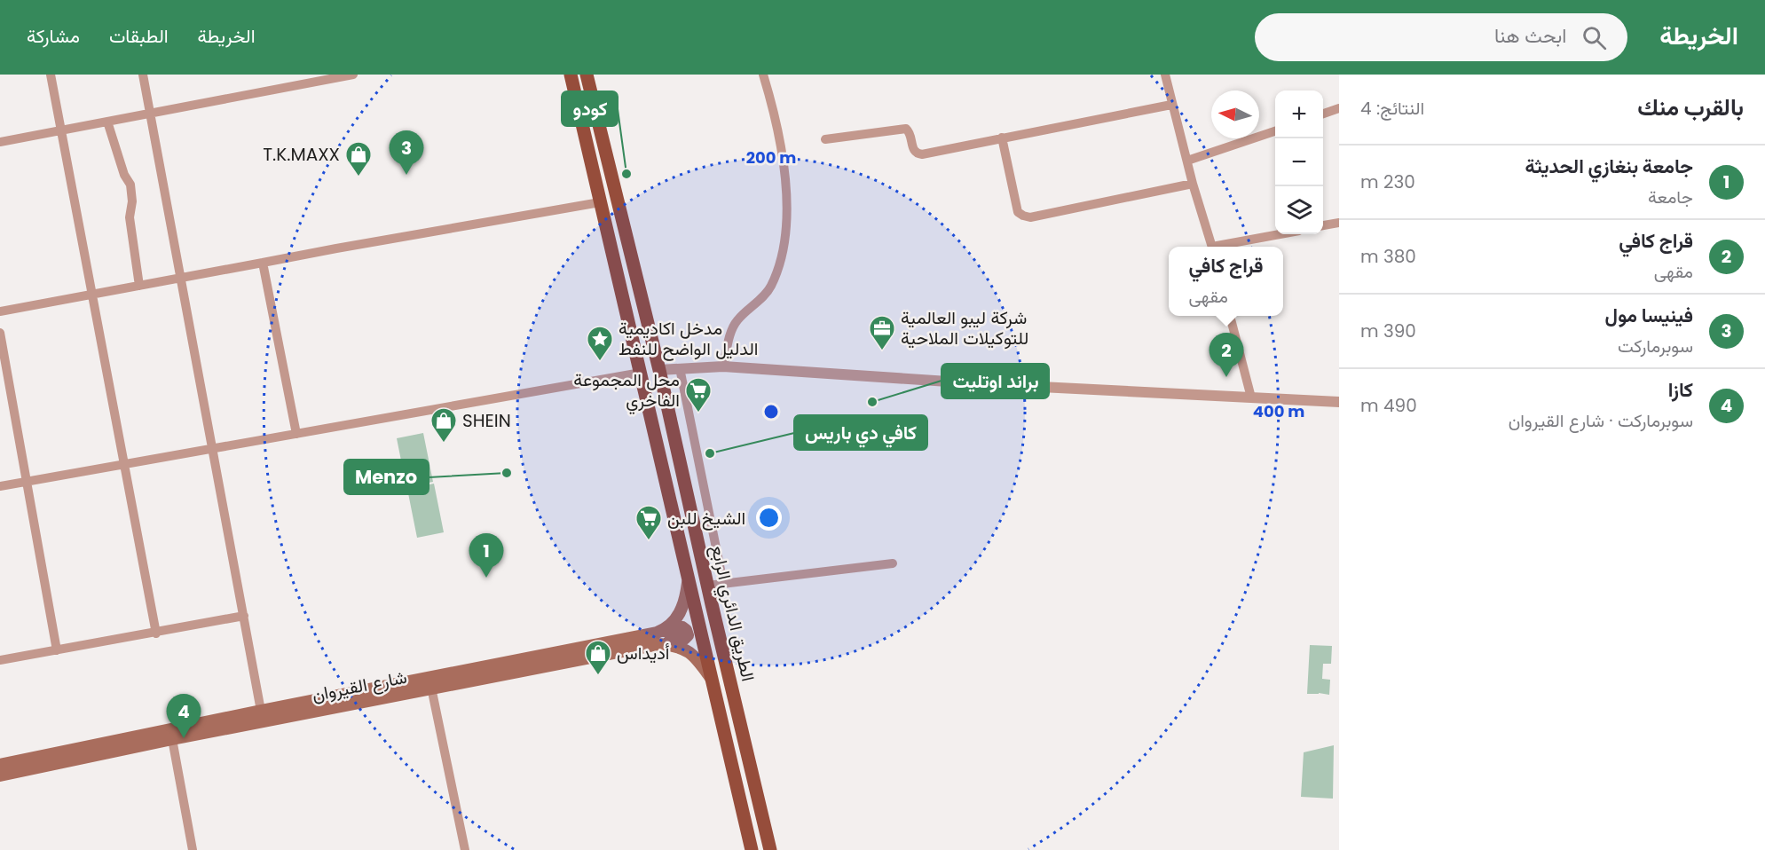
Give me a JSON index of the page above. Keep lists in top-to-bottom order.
{
  "streets": {
    "main road": ["الطريق الدائري الرابع", "شارع القيروان"]
  },
  "crossings": [
    ["الطريق الدائري الرابع", "شارع القيروان"]
  ],
  "places": {
    "other": [
      "كودو",
      "براند اوتليت",
      "كافي دي باريس",
      "Menzo"
    ],
    "shop": ["T.K.MAXX", "SHEIN", "أديداس"],
    "office": ["شركة ليبو العالمية للتوكيلات الملاحية"],
    "place": ["مدخل اكاديمية الدليل الواضح للنفط"],
    "supermarket": ["محل المجموعة الفاخري", "الشيخ للبن"]
  },
  "north": "left",
  "page": {
    "header": "الخريطة",
    "search": "ابحث هنا",
    "nav": ["الخريطة", "الطبقات", "مشاركة"],
    "heading": ["بالقرب منك", "النتائج: 4"],
    "map_buttons": ["+", "−"],
    "pins": [
      "3",
      "2",
      "1",
      "4"
    ],
    "list": [
      {
        "mark": "1",
        "name": "جامعة بنغازي الحديثة",
        "note": "جامعة",
        "value": "230 m"
      },
      {
        "mark": "2",
        "name": "قراج كافي",
        "note": "مقهى",
        "value": "380 m"
      },
      {
        "mark": "3",
        "name": "فينيسا مول",
        "note": "سوبرماركت",
        "value": "390 m"
      },
      {
        "mark": "4",
        "name": "كازا",
        "note": "سوبرماركت · شارع القيروان",
        "value": "490 m"
      }
    ],
    "popup": ["قراج كافي", "مقهى"]
  },
  "rings": ["200 m", "400 m"]
}
